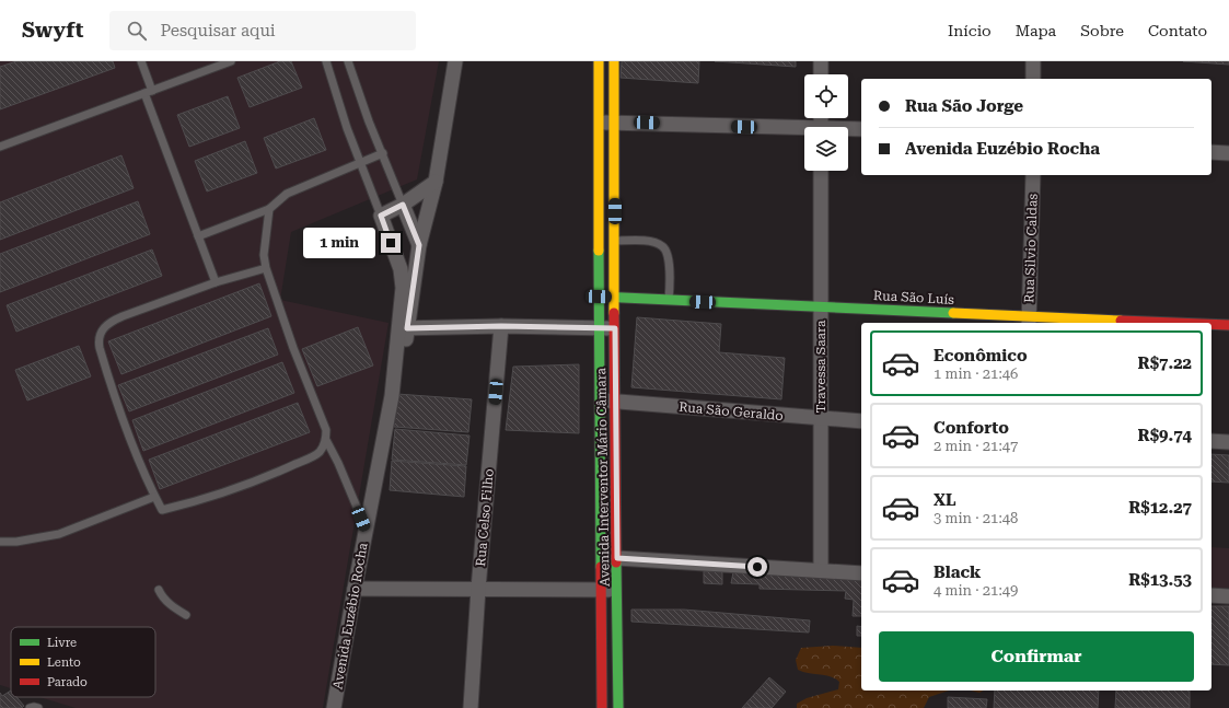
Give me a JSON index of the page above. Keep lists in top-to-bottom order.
{
  "streets": {
    "main road": ["Rua São Luís", "Avenida Interventor Mário Câmara"],
    "street": [
      "Rua Silvio Caldas",
      "Travessa Saara",
      "Rua São Geraldo",
      "Rua Celso Filho",
      "Avenida Euzébio Rocha"
    ]
  },
  "crossings": [
    ["Rua Silvio Caldas", "Rua São Luís"],
    ["Rua São Luís", "Travessa Saara"],
    ["Rua São Luís", "Avenida Interventor Mário Câmara"],
    ["Travessa Saara", "Rua São Geraldo"],
    ["Rua São Geraldo", "Avenida Interventor Mário Câmara"]
  ],
  "legend": ["Livre", "Lento", "Parado"],
  "page": {
    "header": "Swyft",
    "search": "Pesquisar aqui",
    "nav": [
      "Início",
      "Mapa",
      "Sobre",
      "Contato"
    ],
    "banner": ["Rua São Jorge", "Avenida Euzébio Rocha"],
    "bubble": "1 min",
    "list": [
      {
        "name": "Econômico",
        "note": "1 min · 21:46",
        "value": "R$7.22"
      },
      {
        "name": "Conforto",
        "note": "2 min · 21:47",
        "value": "R$9.74"
      },
      {
        "name": "XL",
        "note": "3 min · 21:48",
        "value": "R$12.27"
      },
      {
        "name": "Black",
        "note": "4 min · 21:49",
        "value": "R$13.53"
      }
    ],
    "buttons": "Confirmar"
  }
}
